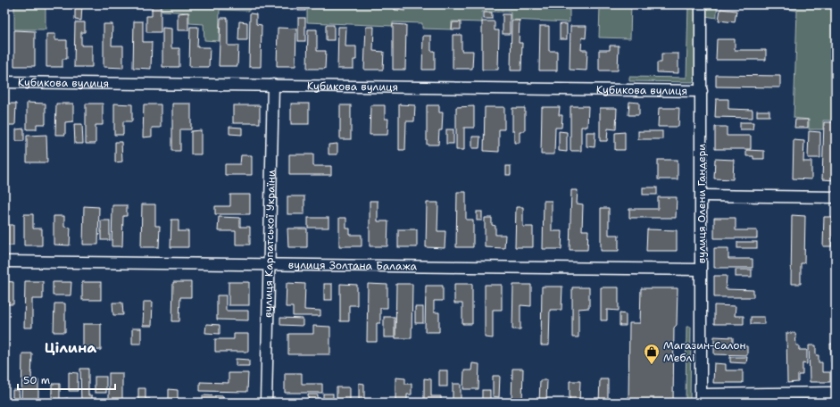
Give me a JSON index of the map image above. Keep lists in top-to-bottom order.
{
  "streets": {
    "street": [
      "Кубикова вулиця",
      "вулиця Олени Гандери",
      "вулиця Карпатської України",
      "вулиця Золтана Балажа"
    ]
  },
  "crossings": [
    ["Кубикова вулиця", "вулиця Олени Гандери"],
    ["Кубикова вулиця", "вулиця Карпатської України"],
    ["вулиця Олени Гандери", "вулиця Золтана Балажа"],
    ["вулиця Карпатської України", "вулиця Золтана Балажа"]
  ],
  "districts": ["Цілина"],
  "places": {
    "shop": ["Магазин-Салон Меблі"]
  },
  "scale_bar": "50 m"
}
